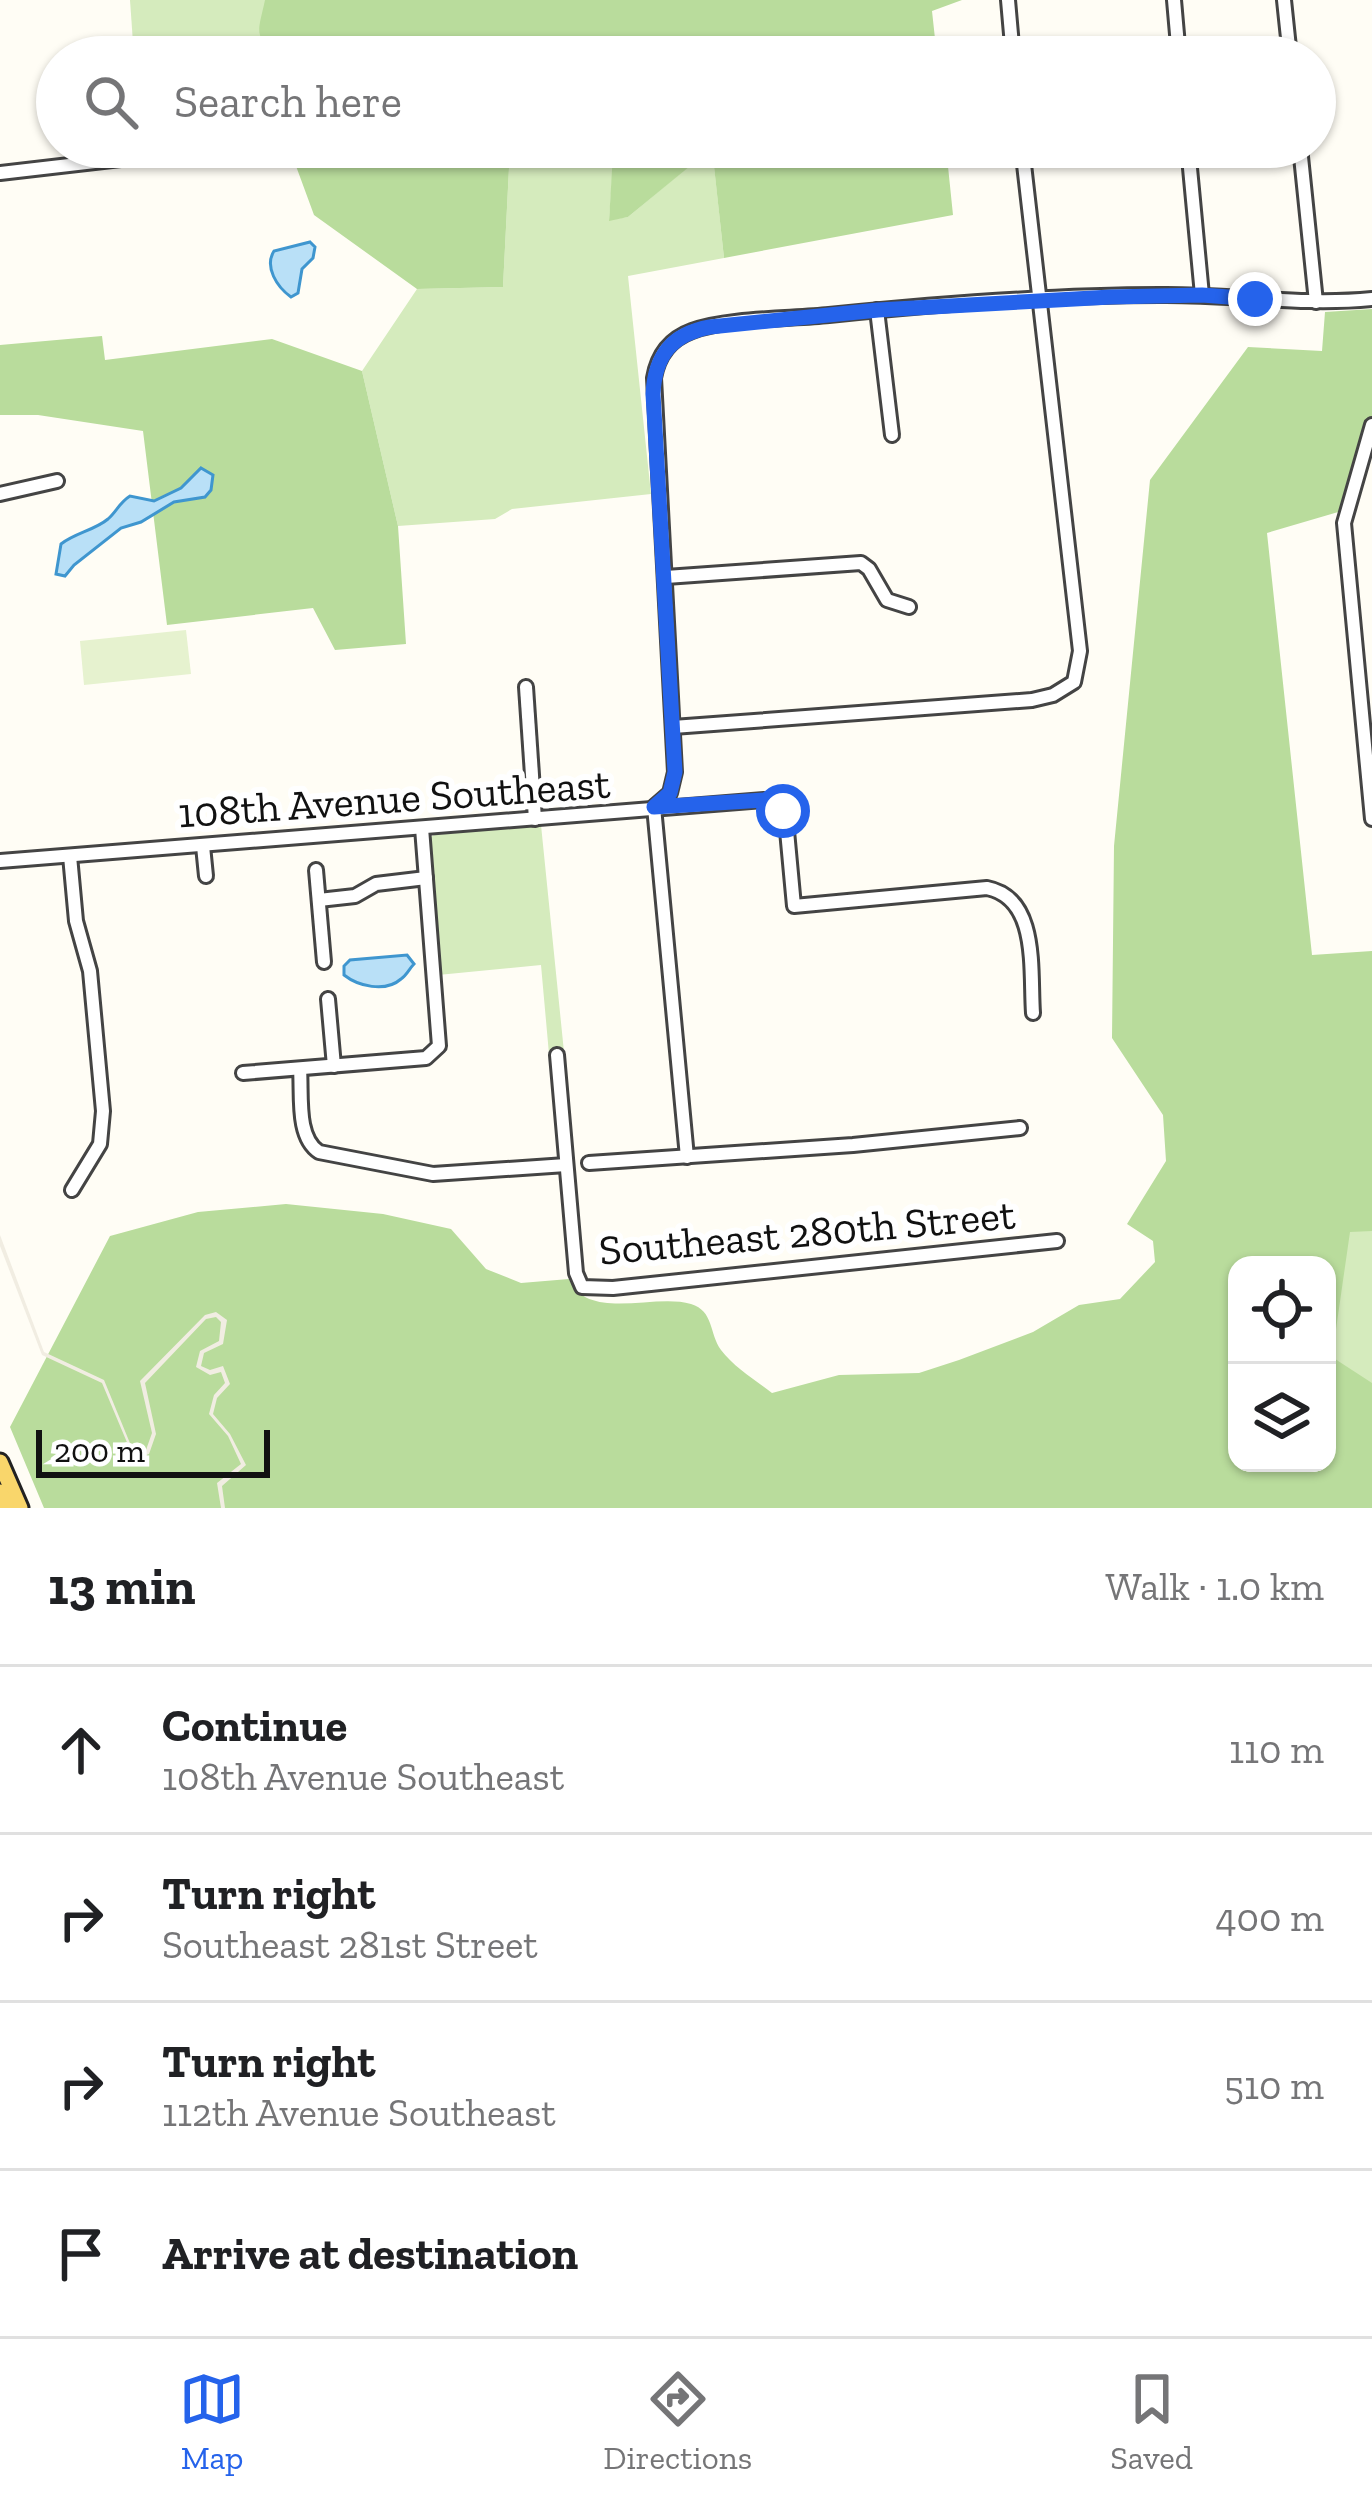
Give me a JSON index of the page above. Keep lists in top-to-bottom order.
{
  "streets": {
    "street": ["108th Avenue Southeast", "Southeast 280th Street"]
  },
  "scale_bar": "200 m",
  "page": {
    "search": "Search here",
    "scale": "200 m",
    "heading": ["13 min", "Walk · 1.0 km"],
    "list": [
      ["Continue", "108th Avenue Southeast", "110 m"],
      ["Turn right", "Southeast 281st Street", "400 m"],
      ["Turn right", "112th Avenue Southeast", "510 m"],
      "Arrive at destination"
    ],
    "nav": ["Map", "Directions", "Saved"]
  }
}
